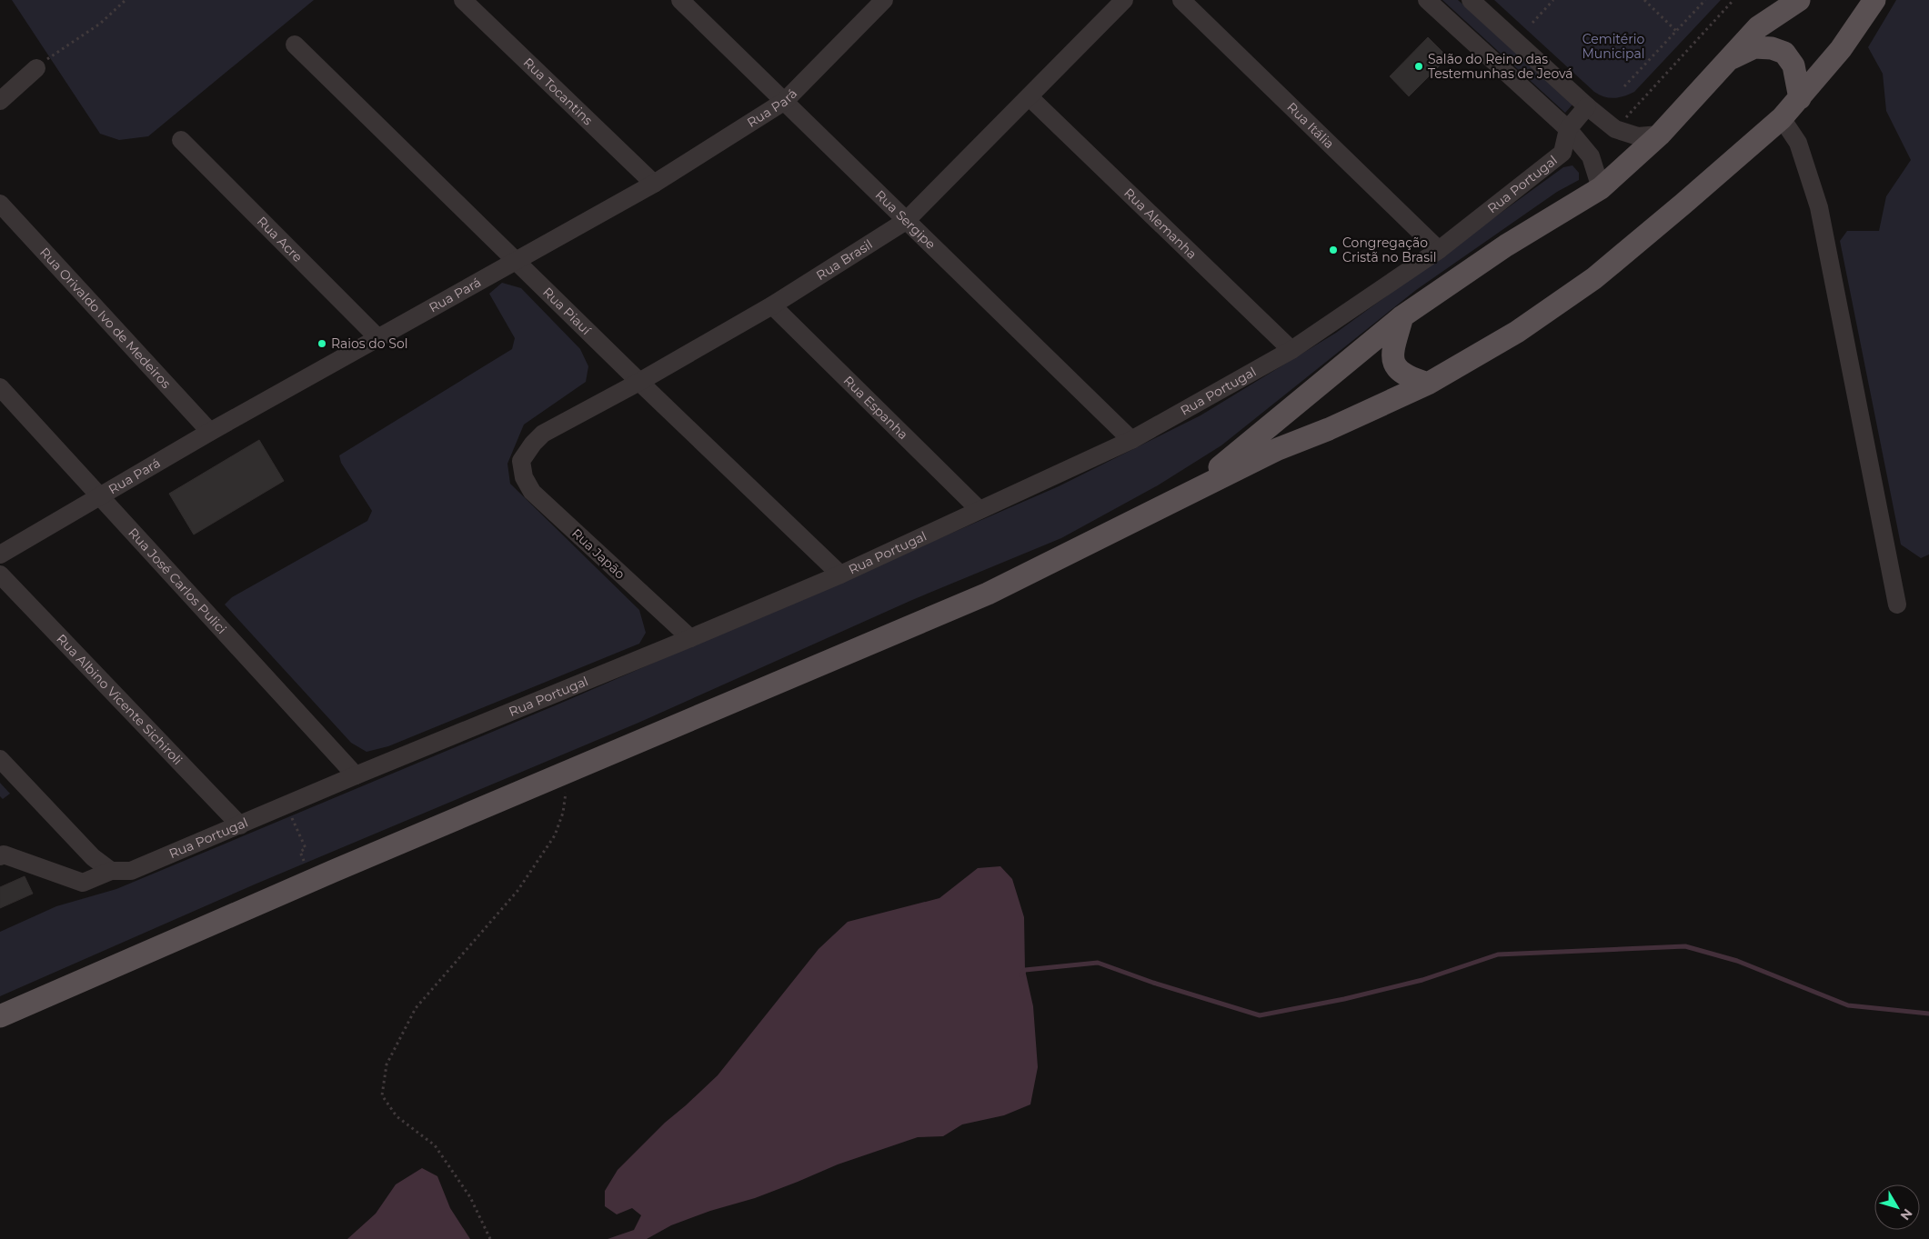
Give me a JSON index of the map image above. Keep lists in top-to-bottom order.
{
  "streets": {
    "street": [
      "Rua Tocantins",
      "Rua Pará",
      "Rua Itália",
      "Rua Portugal",
      "Rua Sergipe",
      "Rua Alemanha",
      "Rua Acre",
      "Rua Brasil",
      "Rua Piauí",
      "Rua Orivaldo Ivo de Medeiros",
      "Rua Espanha",
      "Rua Japão",
      "Rua José Carlos Pulici",
      "Rua Albino Vicente Sichiroli"
    ]
  },
  "crossings": [
    ["Rua Tocantins", "Rua Pará"],
    ["Rua Pará", "Rua Sergipe"],
    ["Rua Pará", "Rua Acre"],
    ["Rua Pará", "Rua Piauí"],
    ["Rua Pará", "Rua Orivaldo Ivo de Medeiros"],
    ["Rua Pará", "Rua José Carlos Pulici"],
    ["Rua Itália", "Rua Portugal"],
    ["Rua Portugal", "Rua Sergipe"],
    ["Rua Portugal", "Rua Alemanha"],
    ["Rua Portugal", "Rua Piauí"],
    ["Rua Portugal", "Rua Espanha"],
    ["Rua Portugal", "Rua Japão"],
    ["Rua Portugal", "Rua José Carlos Pulici"],
    ["Rua Portugal", "Rua Albino Vicente Sichiroli"],
    ["Rua Sergipe", "Rua Brasil"],
    ["Rua Alemanha", "Rua Brasil"],
    ["Rua Brasil", "Rua Piauí"],
    ["Rua Brasil", "Rua Espanha"],
    ["Rua Brasil", "Rua Japão"]
  ],
  "parks": ["Cemitério Municipal"],
  "places": ["Salão do Reino das Testemunhas de Jeová", "Congregação Cristã no Brasil", "Raios do Sol"],
  "north": "bottom right"
}
